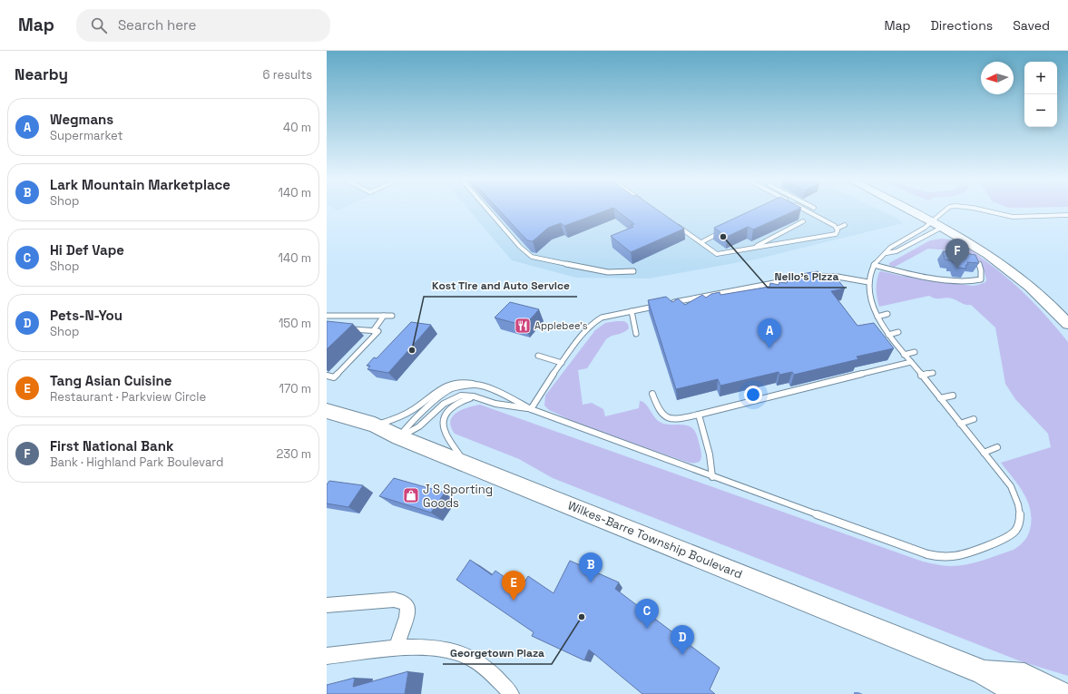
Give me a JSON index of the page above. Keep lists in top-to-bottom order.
{
  "streets": {
    "main road": ["Wilkes-Barre Township Boulevard"]
  },
  "places": {
    "other": ["Nello's Pizza", "Kost Tire and Auto Service", "Georgetown Plaza"],
    "restaurant": ["Applebee's"],
    "shop": ["J S Sporting Goods"]
  },
  "north": "left",
  "page": {
    "header": "Map",
    "search": "Search here",
    "nav": ["Map", "Directions", "Saved"],
    "heading": ["Nearby", "6 results"],
    "map_buttons": ["+", "−"],
    "list": [
      {
        "mark": "A",
        "name": "Wegmans",
        "note": "Supermarket",
        "value": "40 m"
      },
      {
        "mark": "B",
        "name": "Lark Mountain Marketplace",
        "note": "Shop",
        "value": "140 m"
      },
      {
        "mark": "C",
        "name": "Hi Def Vape",
        "note": "Shop",
        "value": "140 m"
      },
      {
        "mark": "D",
        "name": "Pets-N-You",
        "note": "Shop",
        "value": "150 m"
      },
      {
        "mark": "E",
        "name": "Tang Asian Cuisine",
        "note": "Restaurant · Parkview Circle",
        "value": "170 m"
      },
      {
        "mark": "F",
        "name": "First National Bank",
        "note": "Bank · Highland Park Boulevard",
        "value": "230 m"
      }
    ],
    "pins": [
      "F",
      "A",
      "B",
      "E",
      "C",
      "D"
    ]
  }
}
